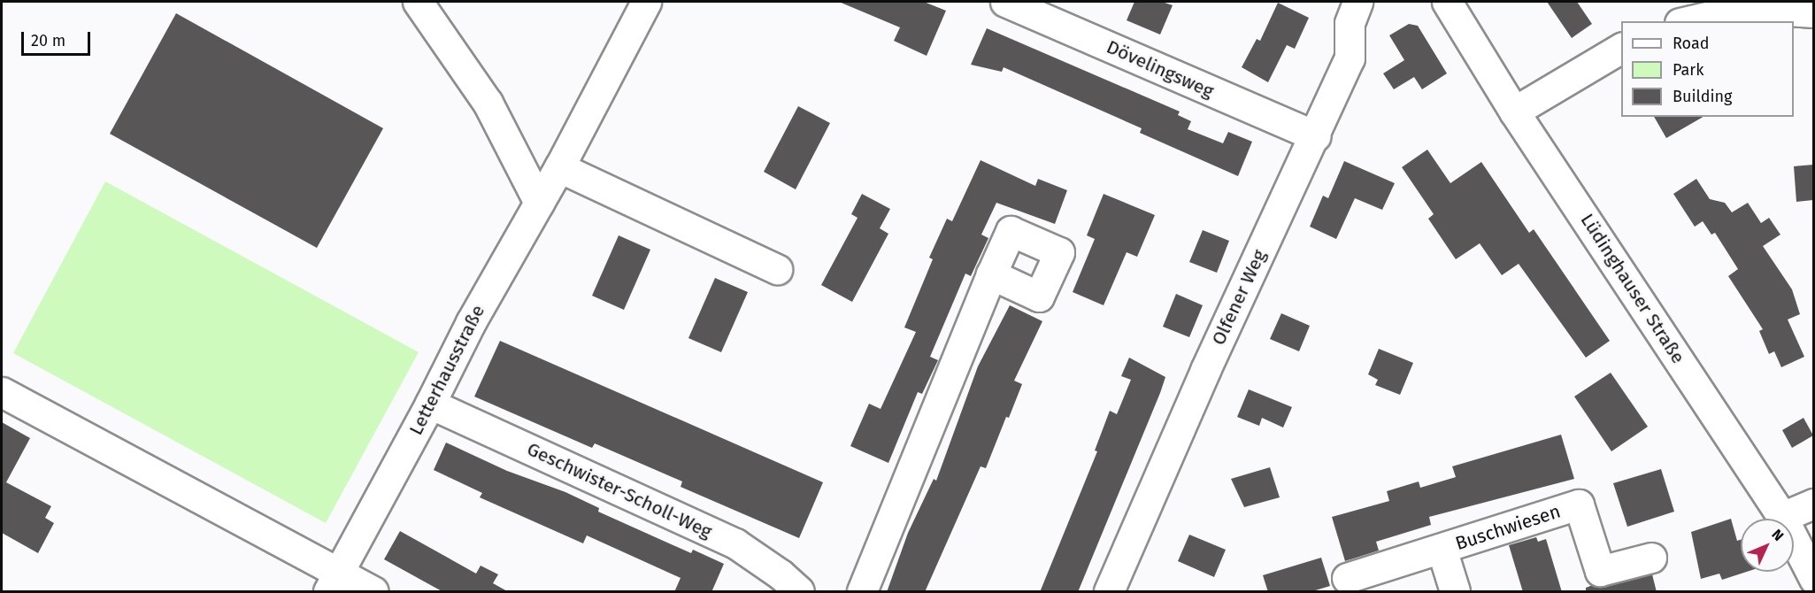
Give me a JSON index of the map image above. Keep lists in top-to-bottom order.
{
  "streets": {
    "street": [
      "Dövelingsweg",
      "Lüdinghauser Straße",
      "Olfener Weg",
      "Letterhausstraße",
      "Geschwister-Scholl-Weg",
      "Buschwiesen"
    ]
  },
  "crossings": [
    ["Dövelingsweg", "Olfener Weg"],
    ["Letterhausstraße", "Geschwister-Scholl-Weg"]
  ],
  "legend": ["Road", "Park", "Building"],
  "scale_bar": "20 m",
  "north": "top right"
}
